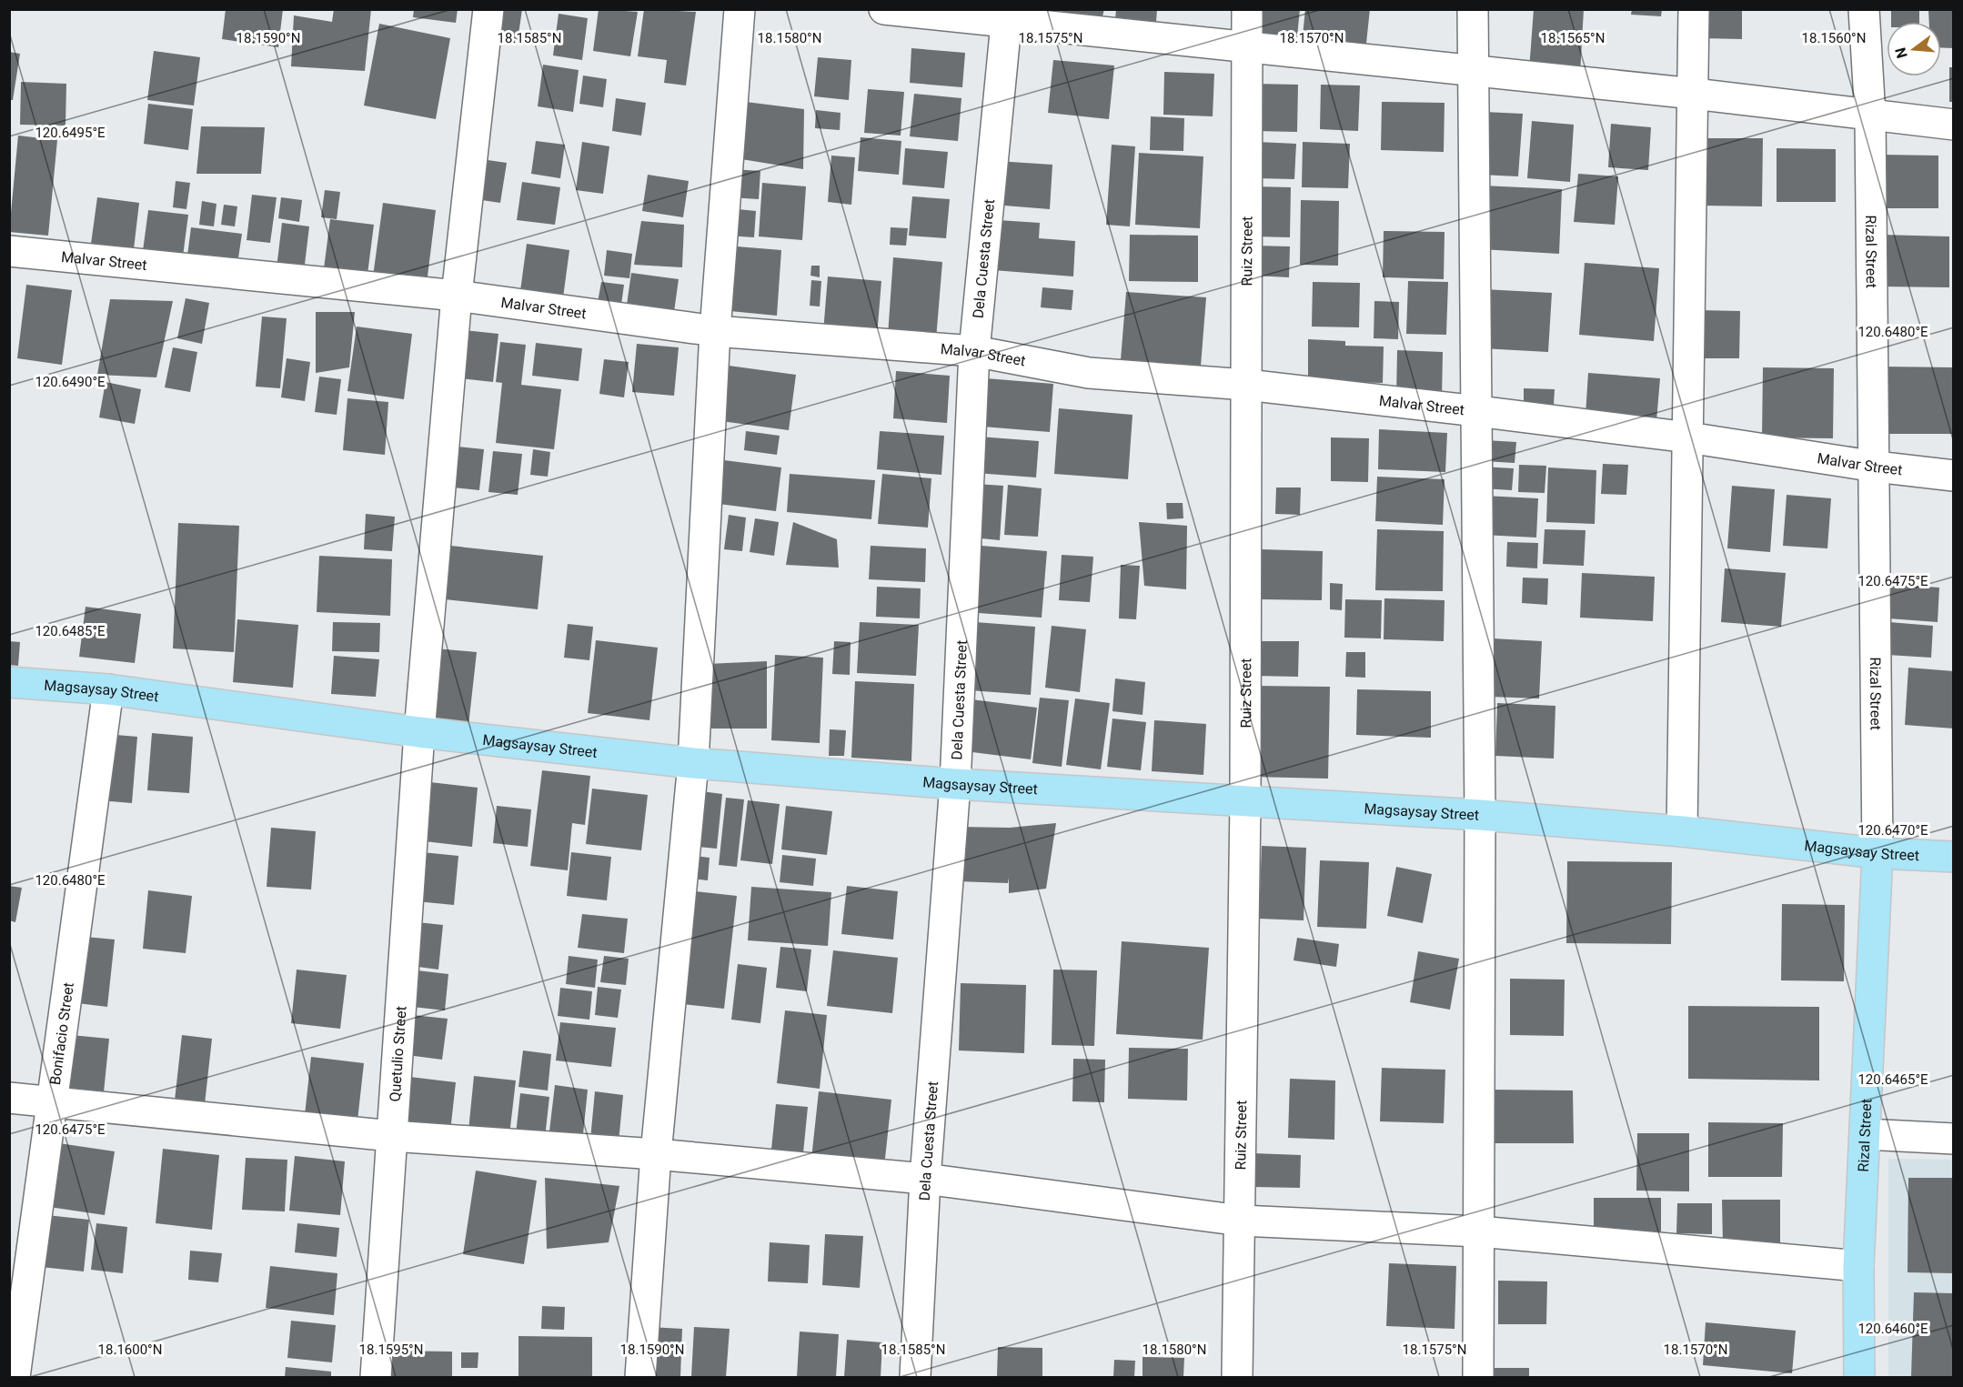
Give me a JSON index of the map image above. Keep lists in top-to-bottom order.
{
  "streets": {
    "main road": ["Rizal Street", "Magsaysay Street"],
    "street": [
      "Ruiz Street",
      "Dela Cuesta Street",
      "Malvar Street",
      "Bonifacio Street",
      "Quetulio Street"
    ]
  },
  "crossings": [
    ["Ruiz Street", "Malvar Street"],
    ["Ruiz Street", "Magsaysay Street"],
    ["Rizal Street", "Malvar Street"],
    ["Rizal Street", "Magsaysay Street"],
    ["Dela Cuesta Street", "Malvar Street"],
    ["Dela Cuesta Street", "Magsaysay Street"],
    ["Malvar Street", "Quetulio Street"],
    ["Magsaysay Street", "Bonifacio Street"],
    ["Magsaysay Street", "Quetulio Street"]
  ],
  "north": "left",
  "coordinates": [
    "18.1590°N",
    "18.1585°N",
    "18.1580°N",
    "18.1575°N",
    "18.1570°N",
    "18.1565°N",
    "18.1560°N",
    "120.6495°E",
    "120.6480°E",
    "120.6490°E",
    "120.6475°E",
    "120.6485°E",
    "120.6470°E",
    "120.6465°E",
    "120.6460°E",
    "18.1600°N",
    "18.1595°N"
  ]
}
